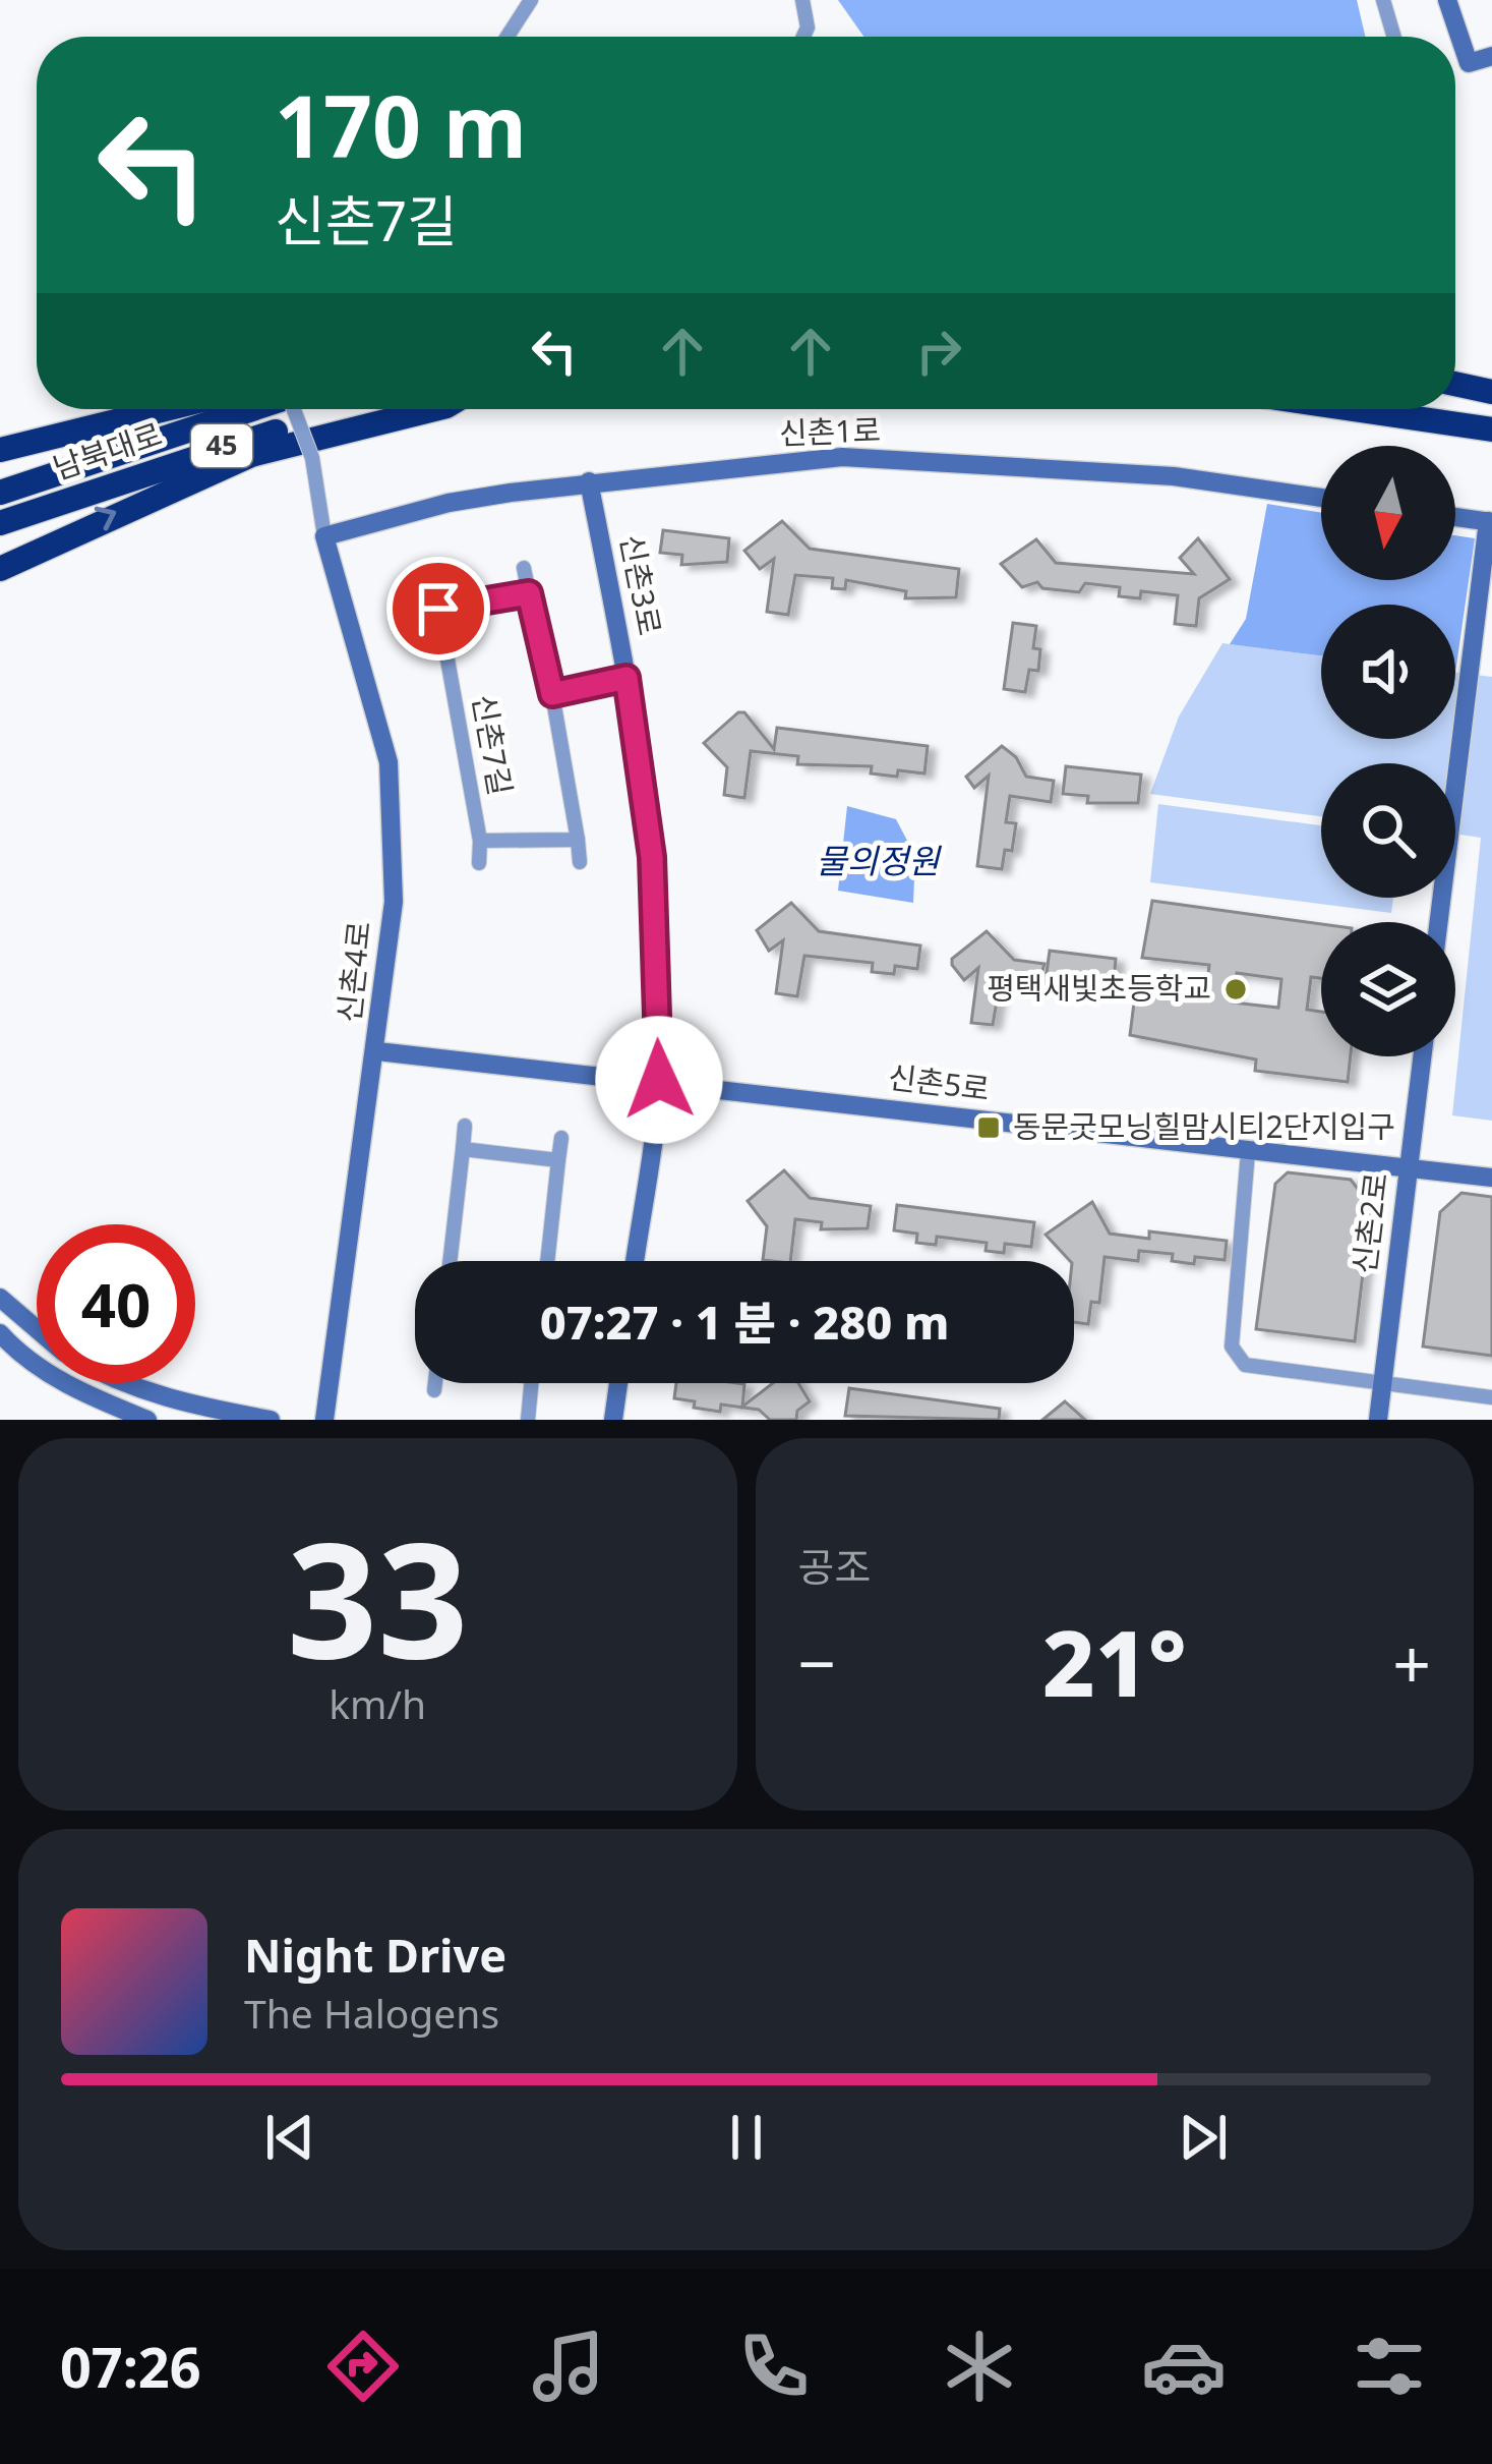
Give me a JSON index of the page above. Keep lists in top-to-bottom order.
{
  "streets": {
    "highway": ["45", "남북대로"],
    "street": [
      "신촌1로",
      "신촌3로",
      "신촌7길",
      "신촌4로",
      "신촌5로",
      "신촌2로"
    ]
  },
  "crossings": [
    ["신촌1로", "신촌3로"],
    ["신촌1로", "신촌4로"],
    ["신촌3로", "신촌5로"],
    ["신촌4로", "신촌5로"],
    ["신촌5로", "신촌2로"]
  ],
  "water": ["물의정원"],
  "places": {
    "other": ["평택새빛초등학교"],
    "transit": ["동문굿모닝힐맘시티2단지입구"]
  },
  "north": "bottom",
  "page": {
    "turn": ["170 m", "신촌7길"],
    "limit": "40",
    "trip": "07:27 · 1 분 · 280 m",
    "tile": [
      ["33", "km/h"],
      "공조"
    ],
    "heat": ["−", "21°", "+"],
    "song": ["Night Drive", "The Halogens"],
    "tabs": "07:26"
  }
}
